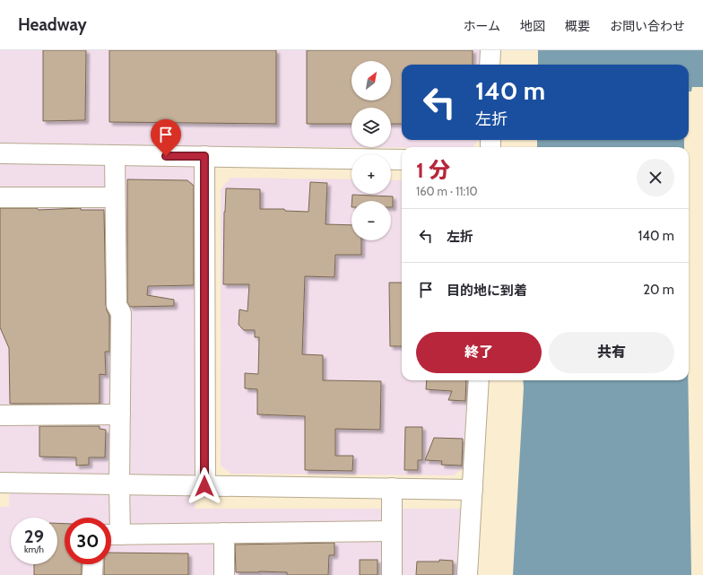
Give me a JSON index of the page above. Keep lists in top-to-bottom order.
{
  "north": "top right",
  "page": {
    "header": "Headway",
    "nav": [
      "ホーム",
      "地図",
      "概要",
      "お問い合わせ"
    ],
    "map_buttons": ["+", "−"],
    "turn": ["140 m", "左折"],
    "heading": ["1 分", "160 m · 11:10"],
    "list": [
      {
        "name": "左折",
        "value": "140 m"
      },
      {
        "name": "目的地に到着",
        "value": "20 m"
      }
    ],
    "buttons": ["終了", "共有"],
    "speed": "29 km/h",
    "limit": "30"
  }
}
